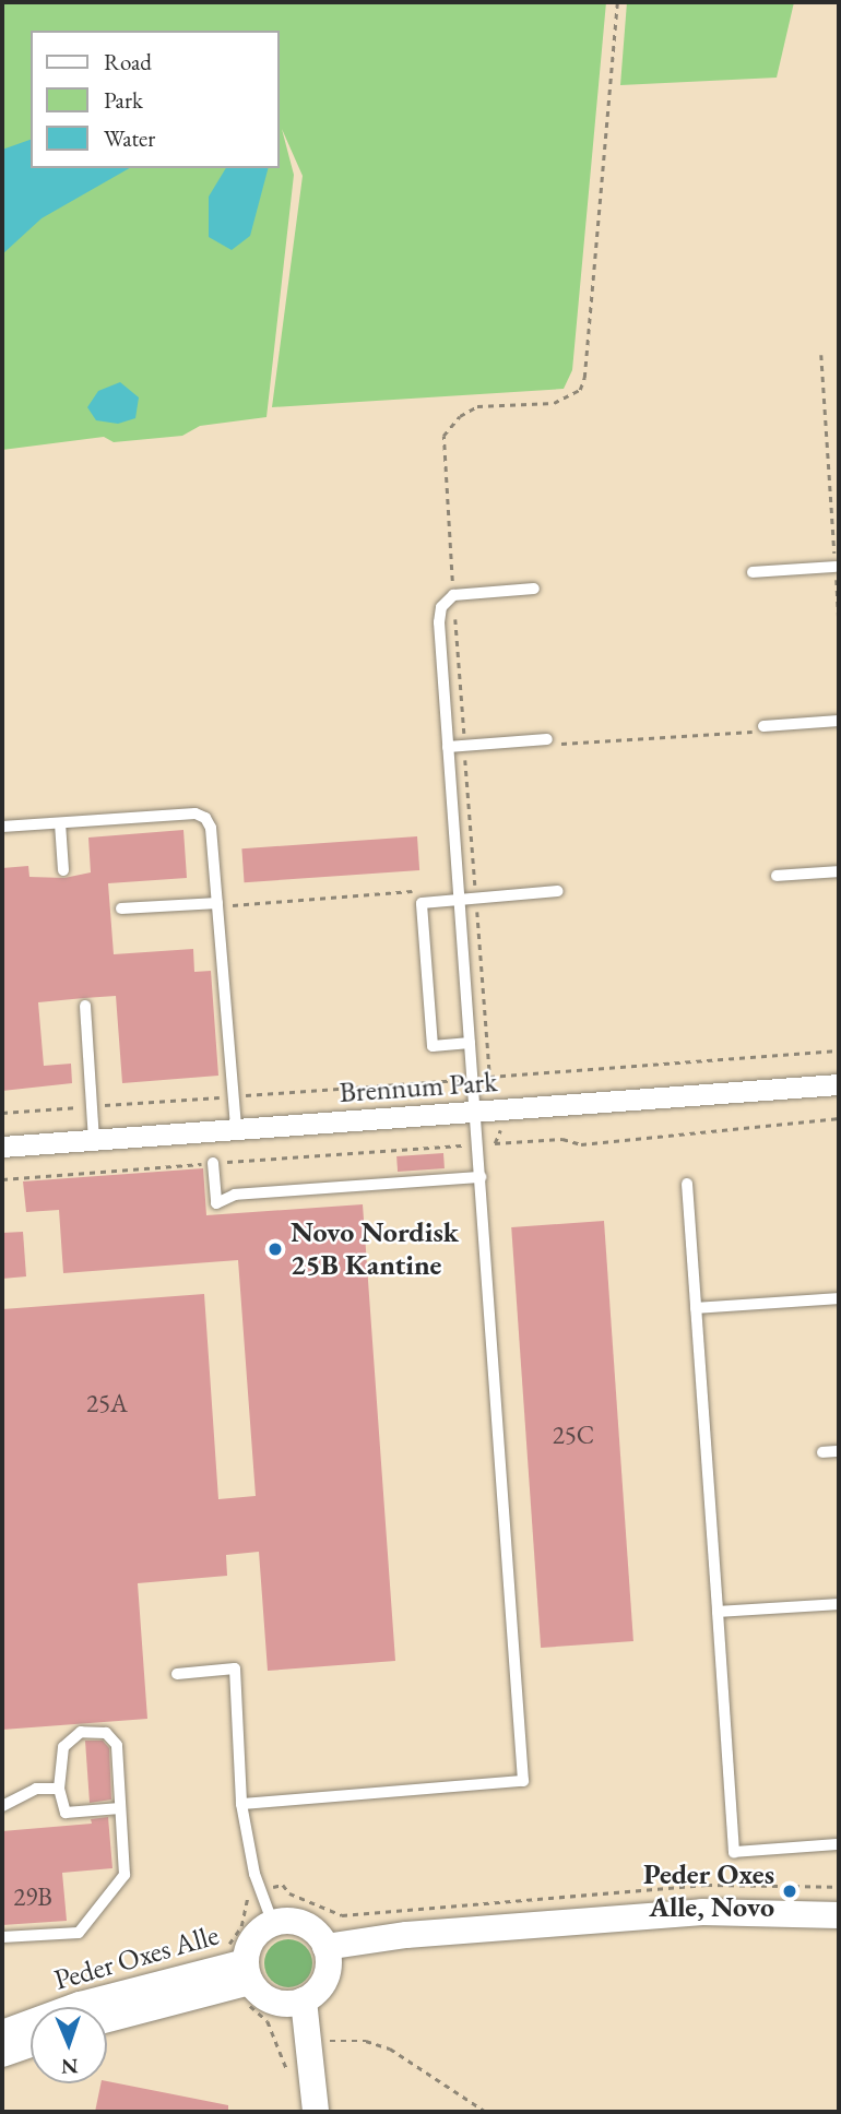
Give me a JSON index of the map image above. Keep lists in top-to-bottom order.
{
  "streets": {
    "street": ["Brennum Park", "Peder Oxes Alle"]
  },
  "places": ["Novo Nordisk 25B Kantine", "Peder Oxes Alle, Novo"],
  "house_numbers": ["25A", "25C", "29B"],
  "legend": ["Road", "Park", "Water"],
  "north": "bottom"
}
